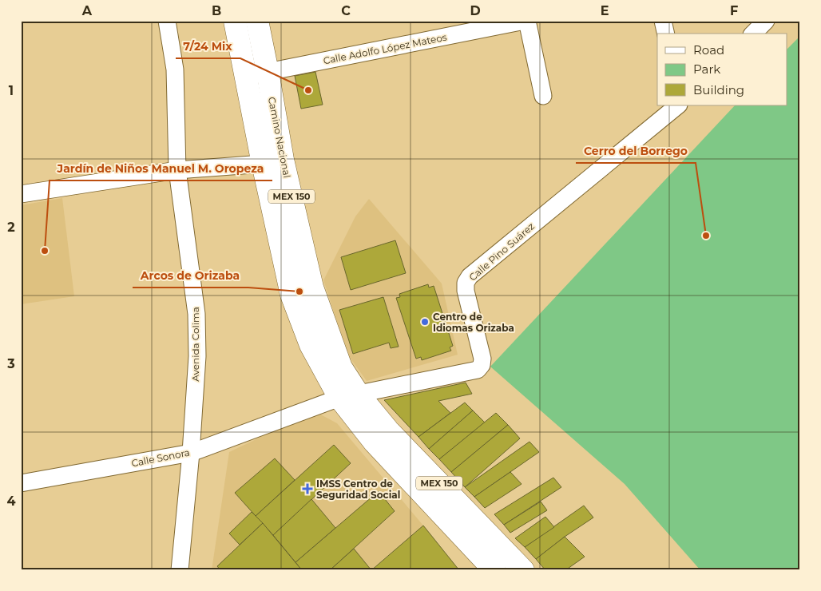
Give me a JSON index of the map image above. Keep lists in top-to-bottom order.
{
  "streets": {
    "main road": ["Camino Nacional", "MEX 150"],
    "street": [
      "Calle Adolfo López Mateos",
      "Calle Pino Suárez",
      "Avenida Colima",
      "Calle Sonora"
    ]
  },
  "crossings": [
    ["Calle Adolfo López Mateos", "Camino Nacional"],
    ["Camino Nacional", "MEX 150"],
    ["Camino Nacional", "Calle Pino Suárez"],
    ["Camino Nacional", "Calle Sonora"],
    ["MEX 150", "Calle Pino Suárez"],
    ["MEX 150", "Calle Sonora"],
    ["Calle Pino Suárez", "Calle Sonora"],
    ["Avenida Colima", "Calle Sonora"]
  ],
  "places": {
    "other": [
      "7/24 Mix",
      "Cerro del Borrego",
      "Jardín de Niños Manuel M. Oropeza",
      "Arcos de Orizaba",
      "Centro de Idiomas Orizaba"
    ],
    "health": ["IMSS Centro de Seguridad Social"]
  },
  "legend": ["Road", "Park", "Building"],
  "grid": {
    "columns": [
      "A",
      "B",
      "C",
      "D",
      "E",
      "F"
    ],
    "rows": [
      "1",
      "2",
      "3",
      "4"
    ]
  }
}
